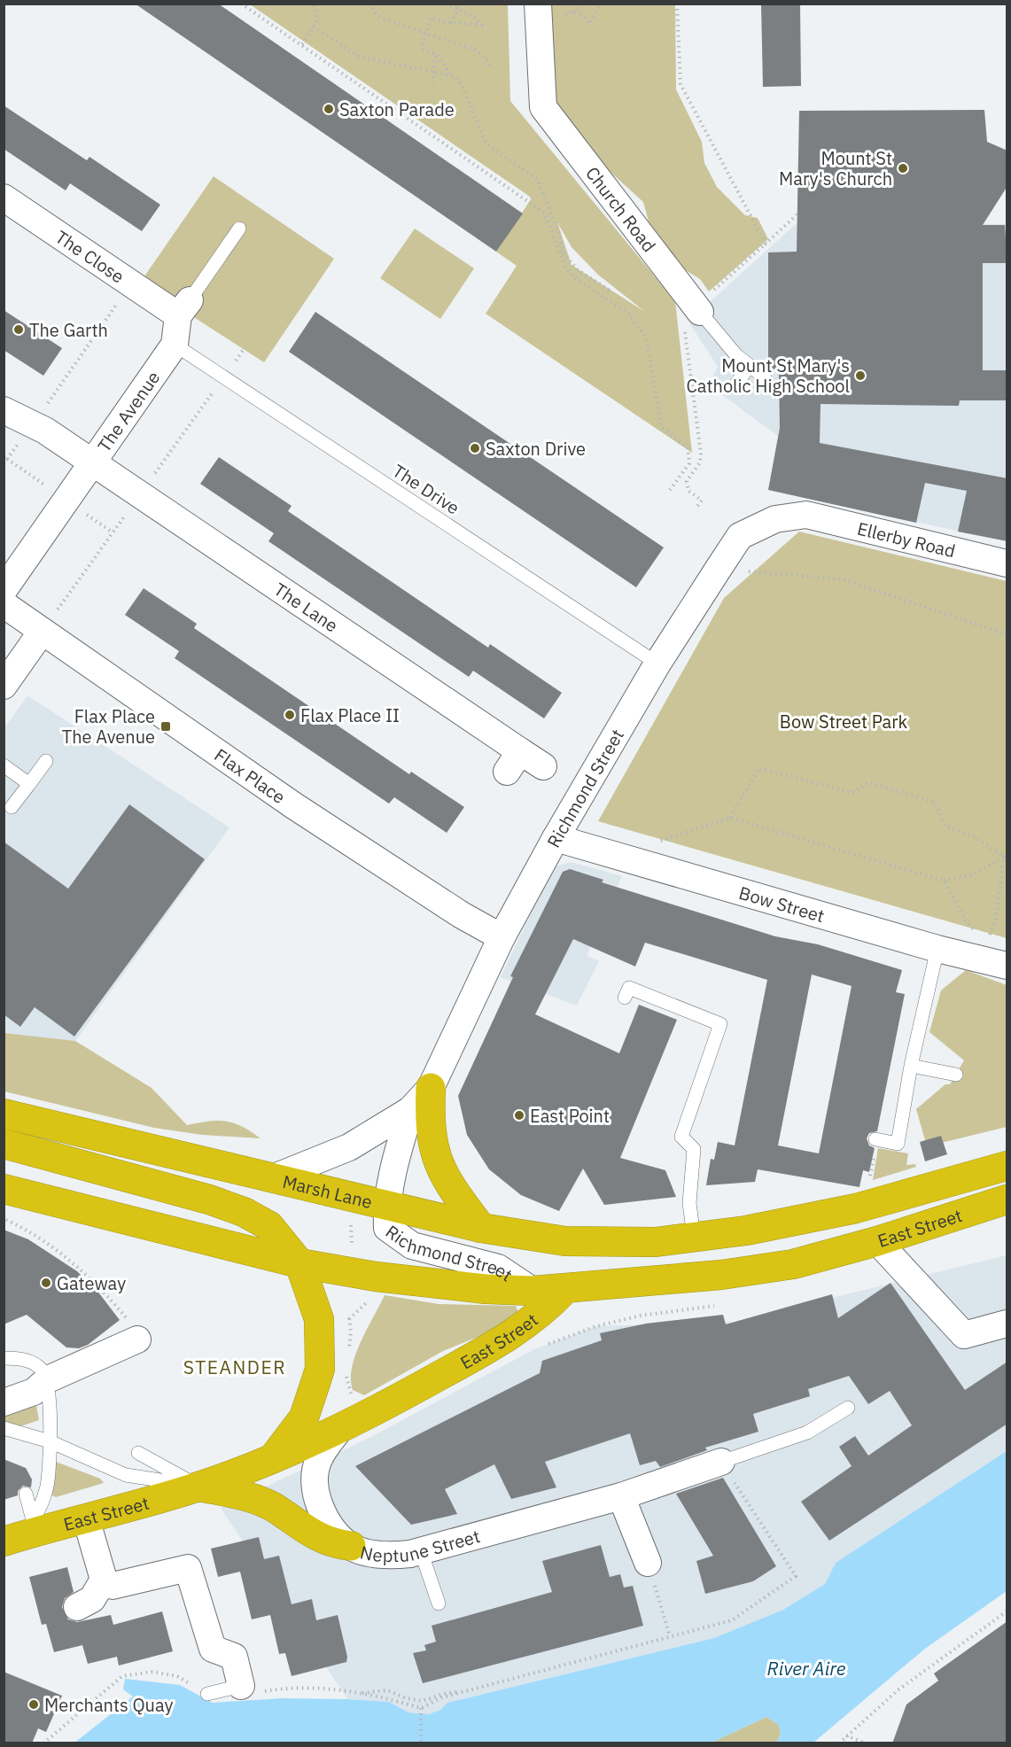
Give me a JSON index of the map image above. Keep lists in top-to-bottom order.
{
  "streets": {
    "highway": ["Marsh Lane", "East Street"],
    "street": [
      "Church Road",
      "The Close",
      "The Avenue",
      "Ellerby Road",
      "The Lane",
      "Flax Place",
      "Richmond Street",
      "Bow Street",
      "Neptune Street"
    ],
    "lane": ["The Drive"]
  },
  "crossings": [
    ["The Close", "The Avenue"],
    ["The Avenue", "The Drive"],
    ["The Avenue", "The Lane"],
    ["The Drive", "Richmond Street"],
    ["Ellerby Road", "Richmond Street"],
    ["Flax Place", "Richmond Street"],
    ["Richmond Street", "Bow Street"],
    ["Richmond Street", "Marsh Lane"],
    ["Marsh Lane", "East Street"],
    ["East Street", "Neptune Street"]
  ],
  "districts": ["STEANDER"],
  "water": ["River Aire"],
  "parks": ["Bow Street Park"],
  "places": {
    "other": [
      "Saxton Parade",
      "Mount St Mary's Church",
      "The Garth",
      "Mount St Mary's Catholic High School",
      "Saxton Drive",
      "Flax Place II",
      "East Point",
      "Gateway",
      "Merchants Quay"
    ],
    "transit": ["Flax Place The Avenue"]
  }
}
